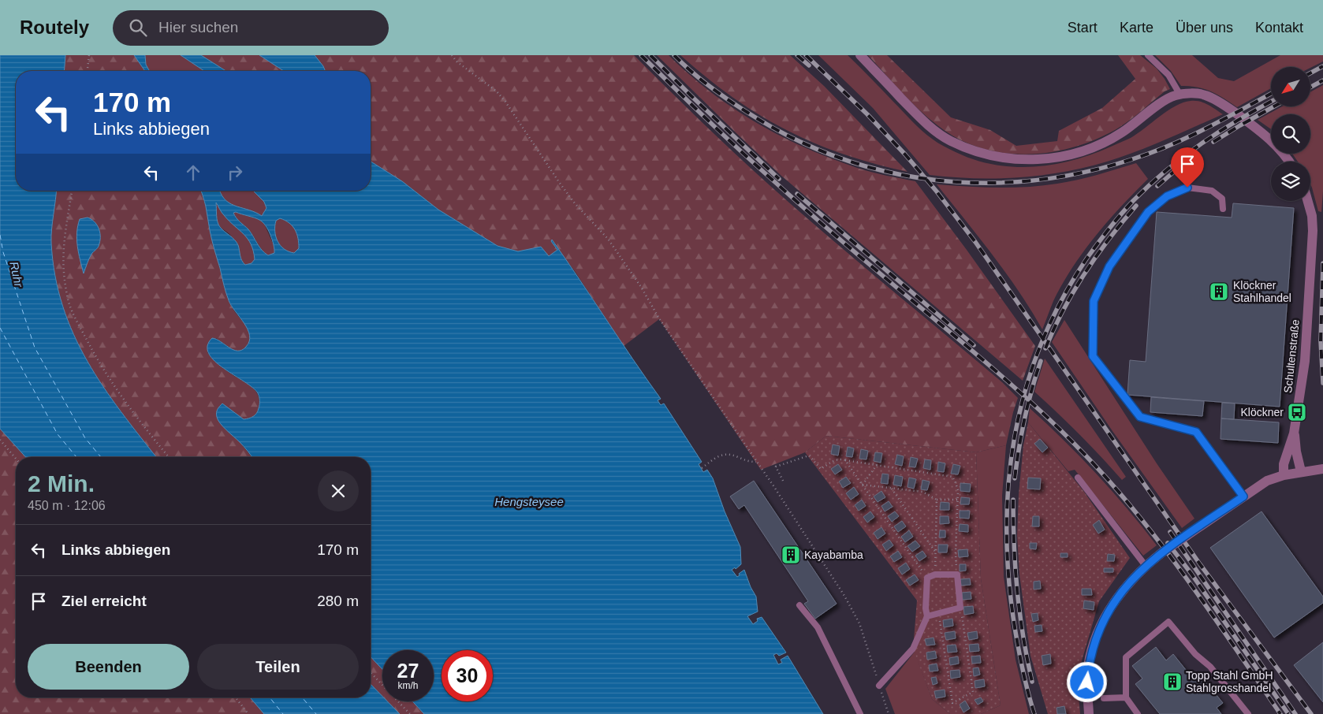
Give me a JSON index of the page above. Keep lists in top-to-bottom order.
{
  "streets": {
    "street": ["Schultenstraße"]
  },
  "water": ["Ruhr", "Hengsteysee"],
  "places": {
    "building": ["Klöckner Stahlhandel", "Kayabamba", "Topp Stahl GmbH Stahlgrosshandel"],
    "bus stop": ["Klöckner"]
  },
  "north": "bottom left",
  "page": {
    "header": "Routely",
    "search": "Hier suchen",
    "nav": [
      "Start",
      "Karte",
      "Über uns",
      "Kontakt"
    ],
    "turn": ["170 m", "Links abbiegen"],
    "heading": ["2 Min.", "450 m · 12:06"],
    "list": [
      {
        "name": "Links abbiegen",
        "value": "170 m"
      },
      {
        "name": "Ziel erreicht",
        "value": "280 m"
      }
    ],
    "buttons": ["Beenden", "Teilen"],
    "speed": "27 km/h",
    "limit": "30"
  }
}
